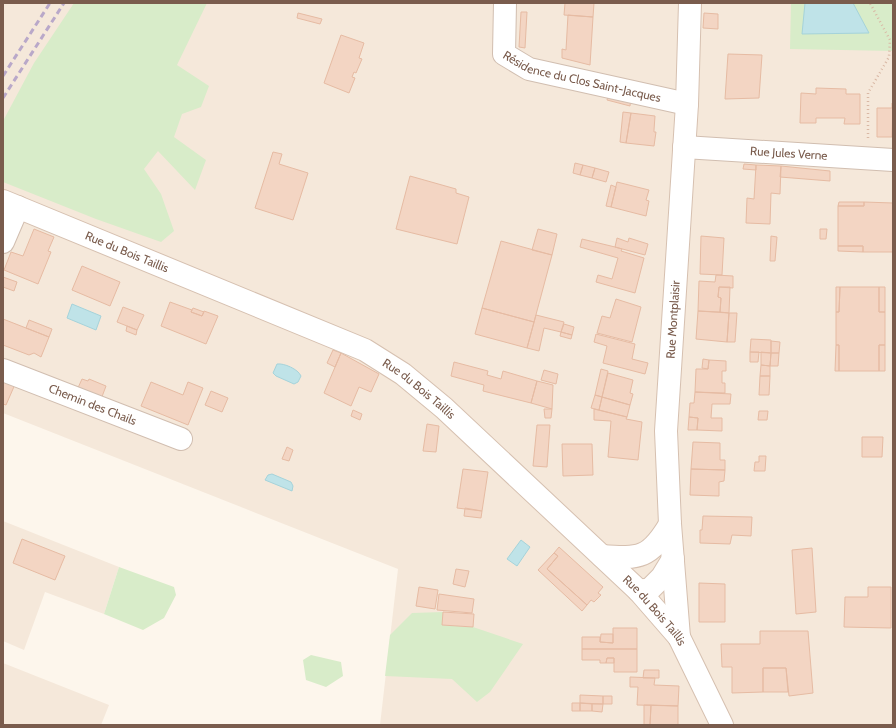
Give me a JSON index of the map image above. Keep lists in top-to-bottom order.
{
  "streets": {
    "street": [
      "Résidence du Clos Saint-Jacques",
      "Rue Jules Verne",
      "Rue du Bois Taillis",
      "Rue Montplaisir",
      "Chemin des Chails"
    ]
  },
  "crossings": [
    ["Résidence du Clos Saint-Jacques", "Rue Montplaisir"],
    ["Rue Jules Verne", "Rue Montplaisir"],
    ["Rue du Bois Taillis", "Rue Montplaisir"]
  ]
}
